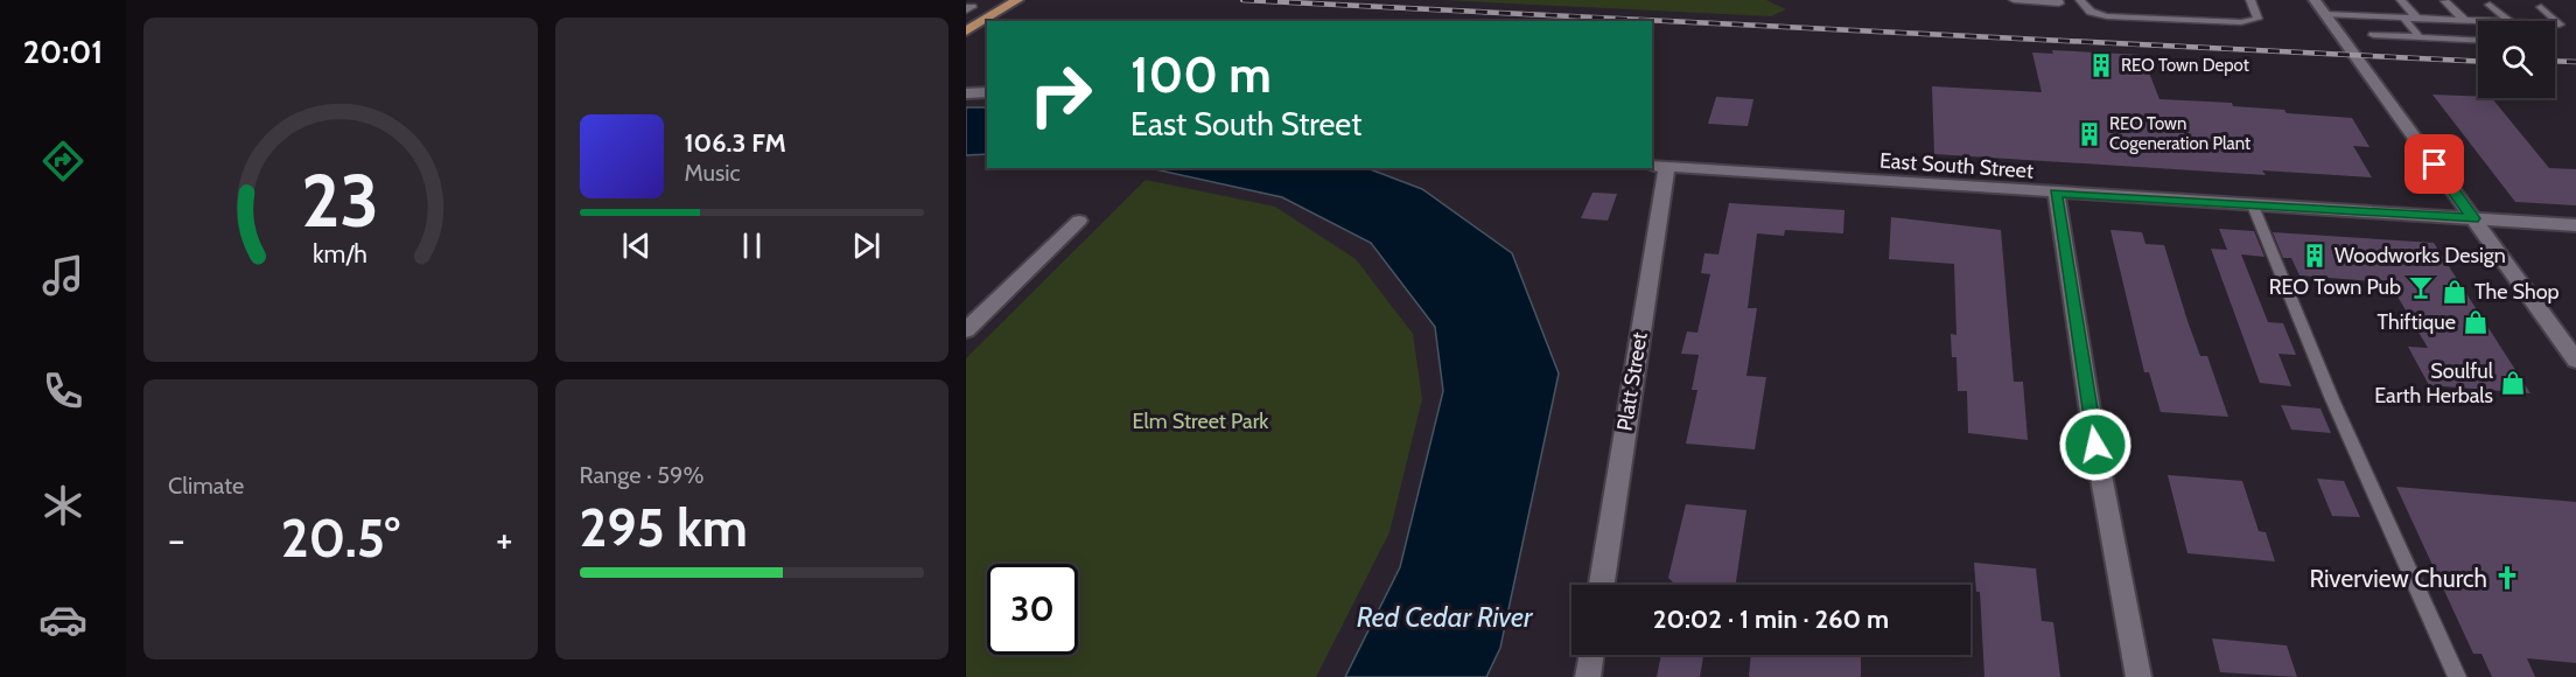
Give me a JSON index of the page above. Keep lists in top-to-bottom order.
{
  "streets": {
    "street": ["East South Street", "Platt Street"]
  },
  "crossings": [
    ["East South Street", "Platt Street"]
  ],
  "water": ["Red Cedar River"],
  "parks": ["Elm Street Park"],
  "places": {
    "building": ["REO Town Depot", "REO Town Cogeneration Plant", "Woodworks Design"],
    "bar": ["REO Town Pub"],
    "shop": ["The Shop", "Thiftique", "Soulful Earth Herbals"],
    "church": ["Riverview Church"]
  },
  "page": {
    "tabs": "20:01",
    "turn": ["100 m", "East South Street"],
    "song": ["106.3 FM", "Music"],
    "tile": [
      "Climate",
      ["Range · 59%", "295 km"]
    ],
    "heat": ["−", "20.5°", "+"],
    "limit": "30",
    "trip": "20:02 · 1 min · 260 m",
    "gauge": ["23", "km/h"]
  }
}
